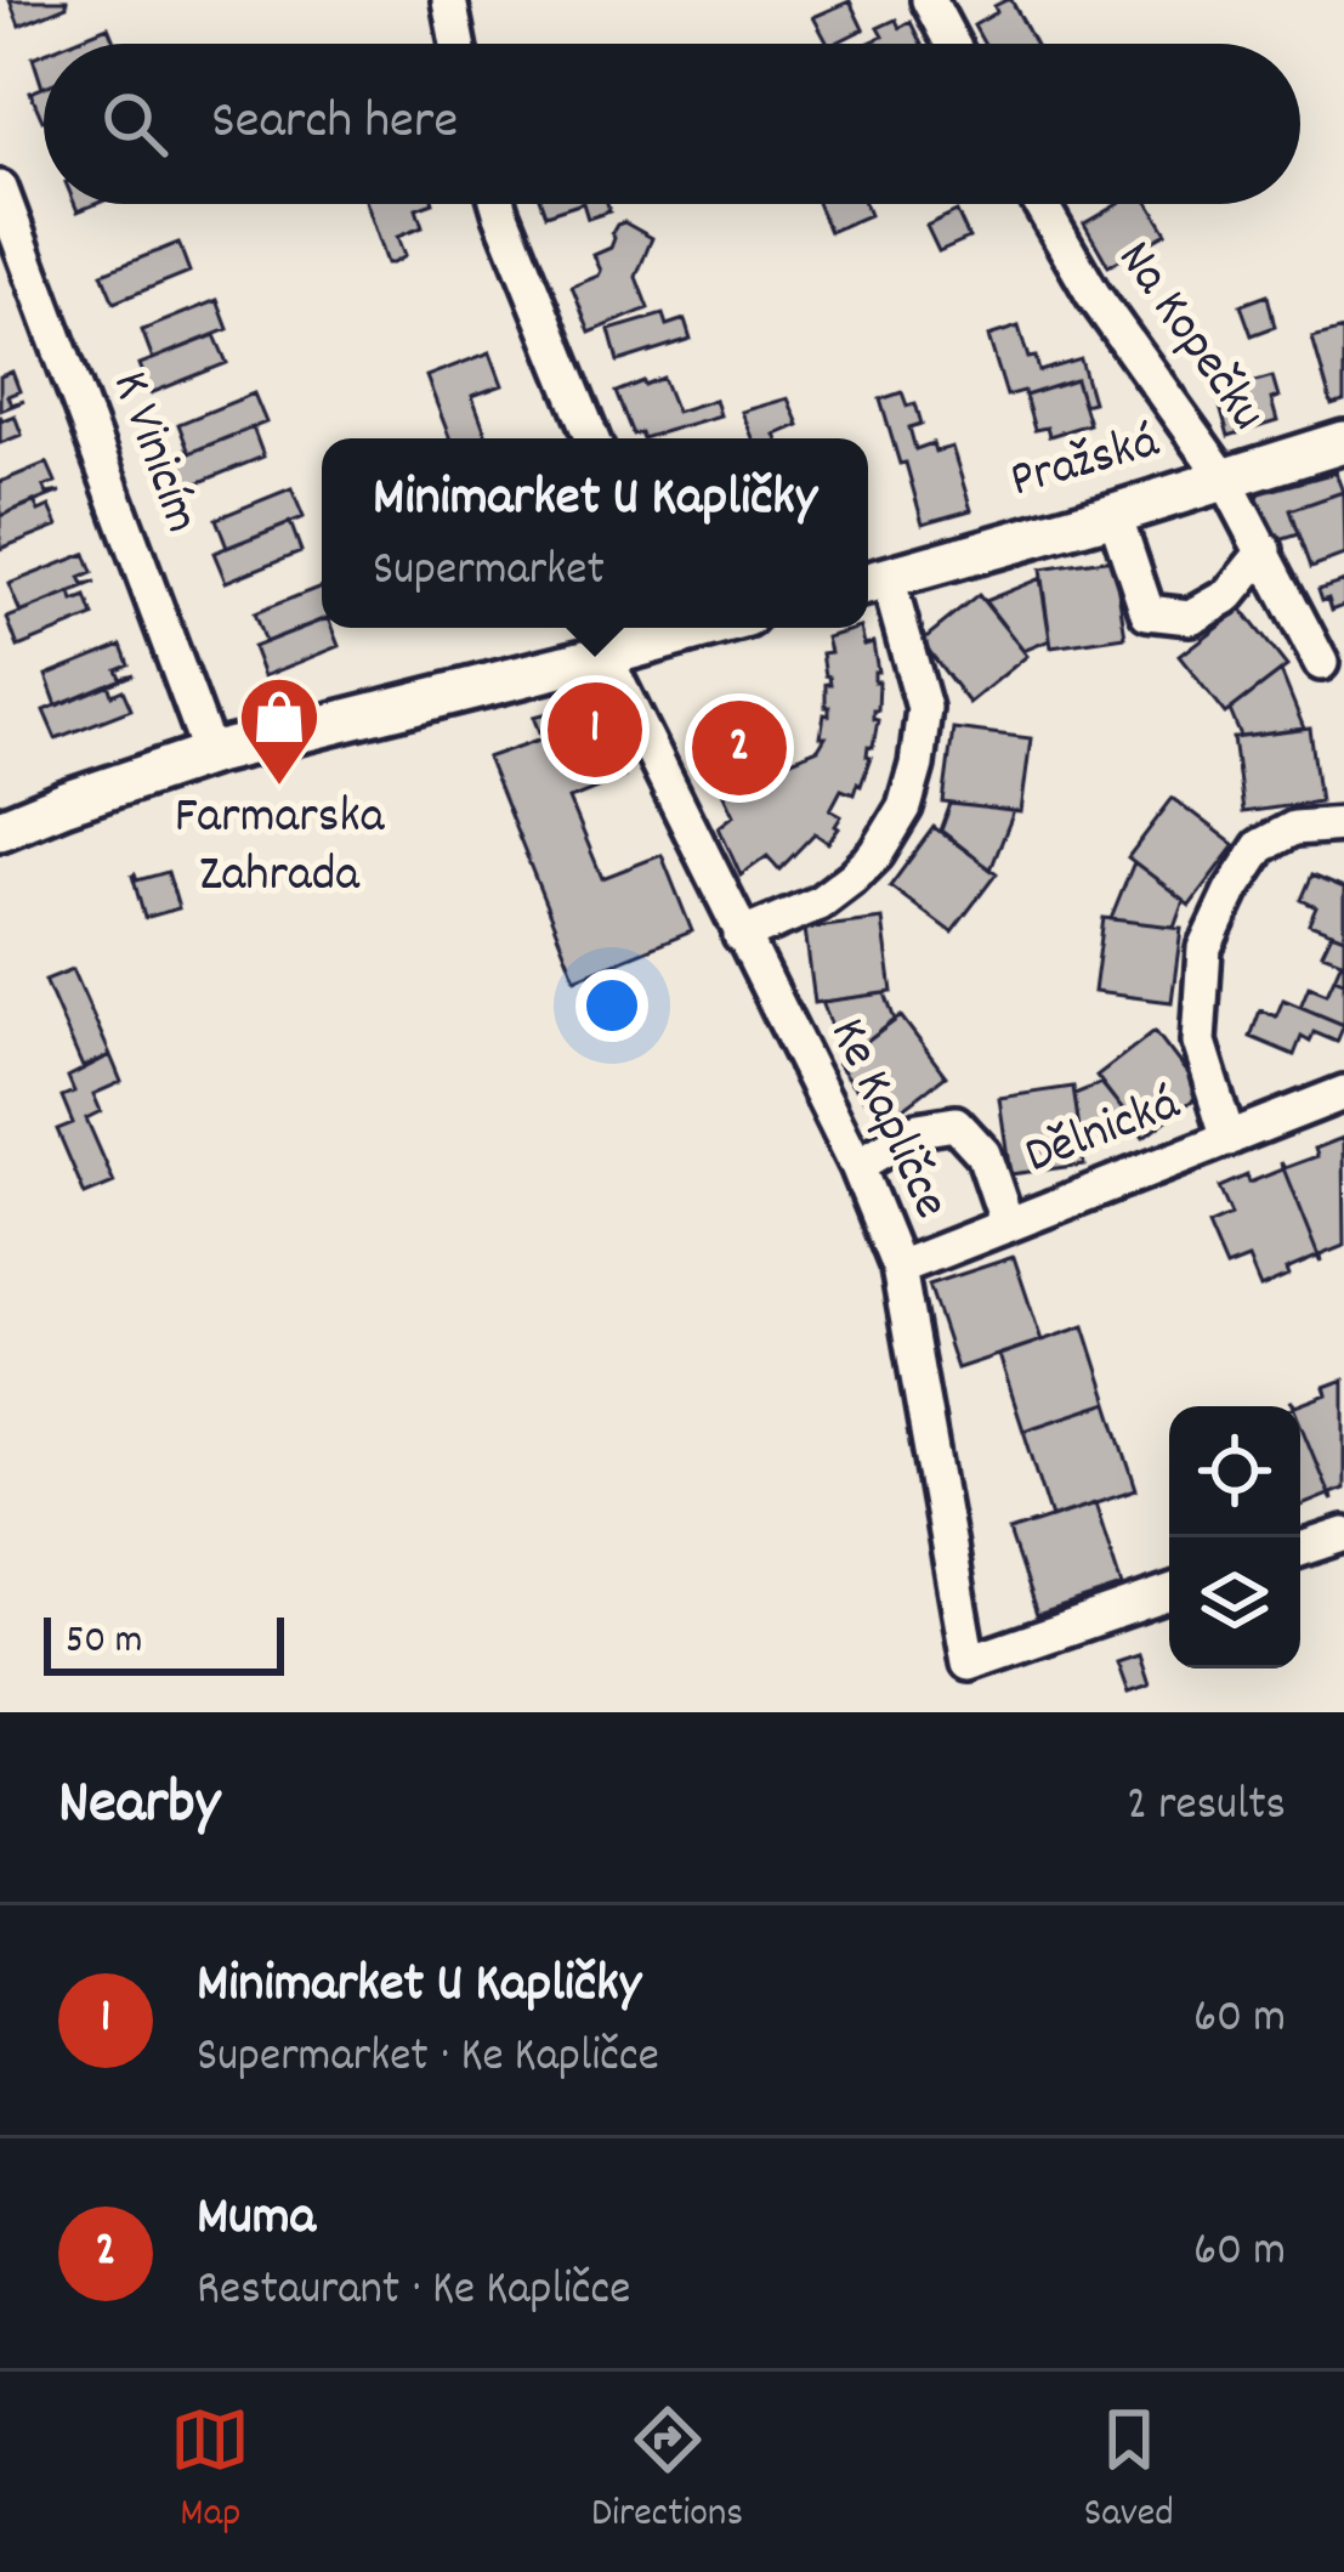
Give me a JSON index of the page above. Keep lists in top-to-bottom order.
{
  "streets": {
    "street": [
      "Na Kopečku",
      "K Vinicím",
      "Pražská",
      "Ke Kapličce",
      "Dělnická"
    ]
  },
  "crossings": [
    ["Na Kopečku", "Pražská"],
    ["Ke Kapličce", "Dělnická"]
  ],
  "places": {
    "shop": ["Farmarska Zahrada"]
  },
  "scale_bar": "50 m",
  "page": {
    "search": "Search here",
    "popup": ["Minimarket U Kapličky", "Supermarket"],
    "pins": ["1", "2"],
    "scale": "50 m",
    "heading": ["Nearby", "2 results"],
    "list": [
      {
        "mark": "1",
        "name": "Minimarket U Kapličky",
        "note": "Supermarket · Ke Kapličce",
        "value": "60 m"
      },
      {
        "mark": "2",
        "name": "Muma",
        "note": "Restaurant · Ke Kapličce",
        "value": "60 m"
      }
    ],
    "nav": ["Map", "Directions", "Saved"]
  }
}
